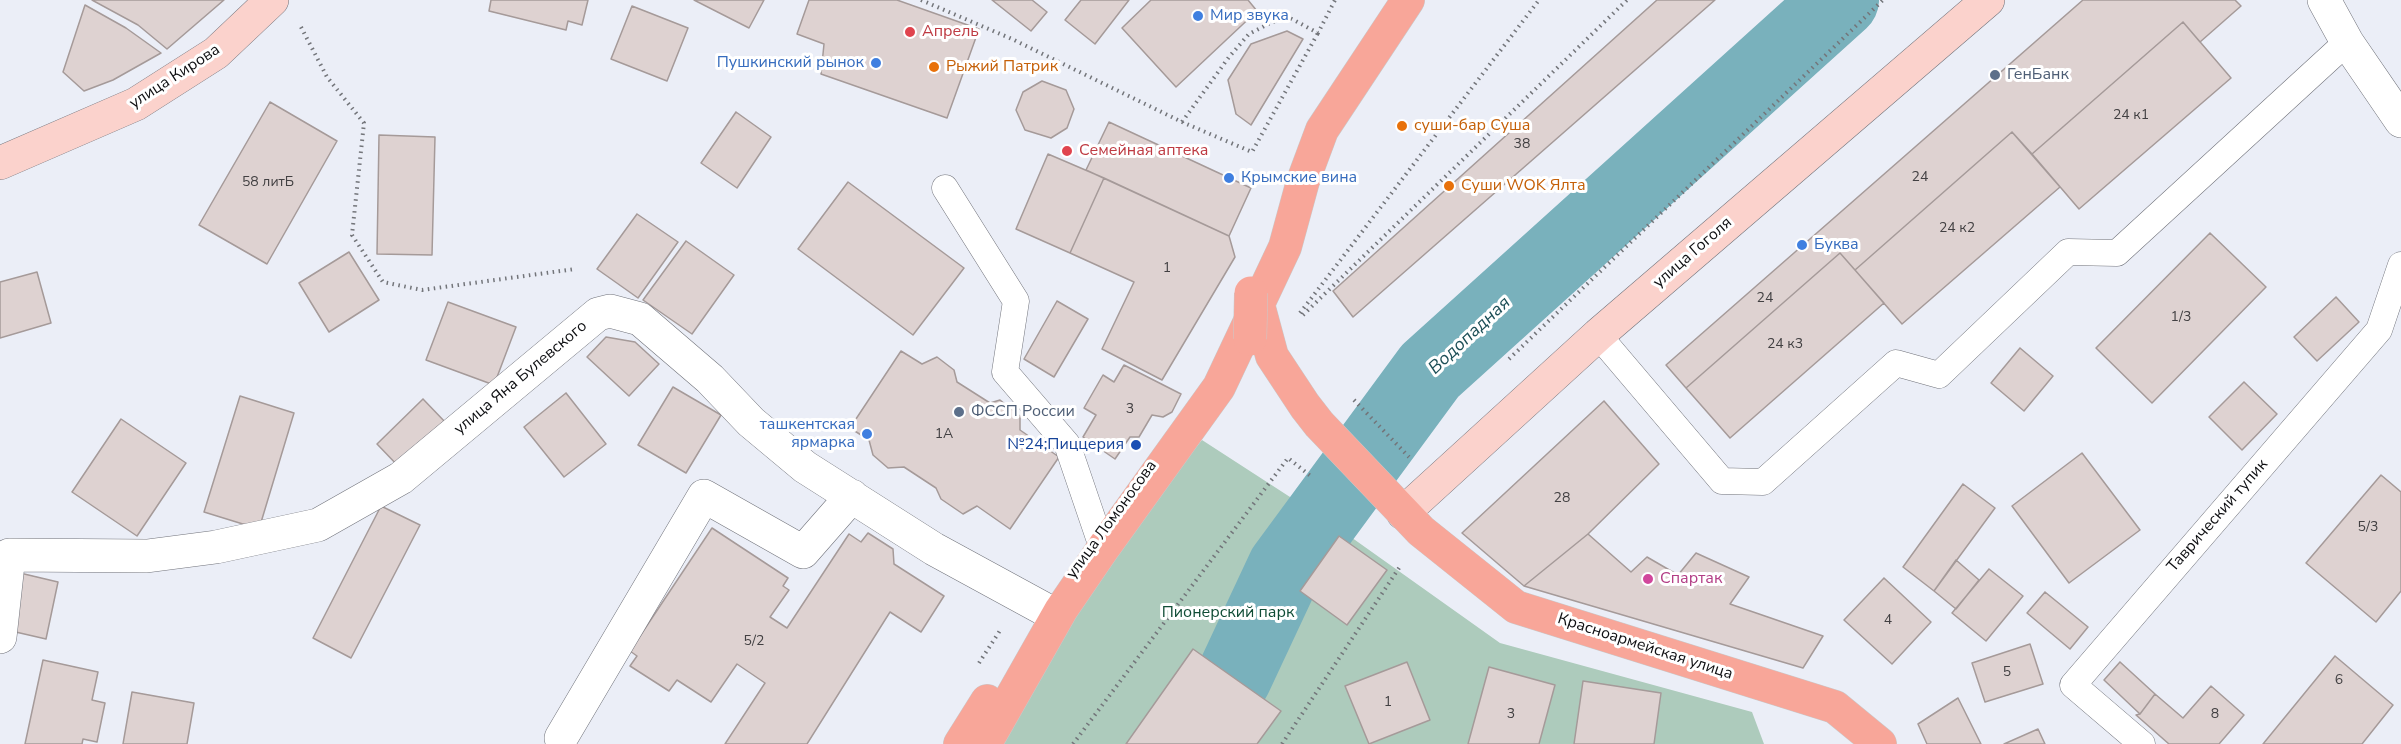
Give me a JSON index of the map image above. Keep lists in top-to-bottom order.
{
  "streets": {
    "main road": [
      "улица Кирова",
      "улица Гоголя",
      "улица Ломоносова",
      "Красноармейская улица"
    ],
    "street": ["улица Яна Булевского"],
    "lane": ["Таврический тупик"]
  },
  "crossings": [
    ["улица Гоголя", "Красноармейская улица"],
    ["улица Яна Булевского", "улица Ломоносова"]
  ],
  "water": ["Водопадная"],
  "parks": ["Пионерский парк"],
  "places": [
    "Мир звука",
    "Апрель",
    "Пушкинский рынок",
    "Рыжий Патрик",
    "ГенБанк",
    "суши-бар Суша",
    "Семейная аптека",
    "Крымские вина",
    "Суши WOK Ялта",
    "Буква",
    "ФССП России",
    "ташкентская ярмарка",
    "№24;Пиццерия",
    "Спартак"
  ],
  "house_numbers": [
    "24 к1",
    "38",
    "24",
    "58 литБ",
    "24 к2",
    "1",
    "24",
    "1/3",
    "24 к3",
    "3",
    "1А",
    "28",
    "5/3",
    "4",
    "5/2",
    "5",
    "6",
    "1",
    "3",
    "8"
  ]
}
